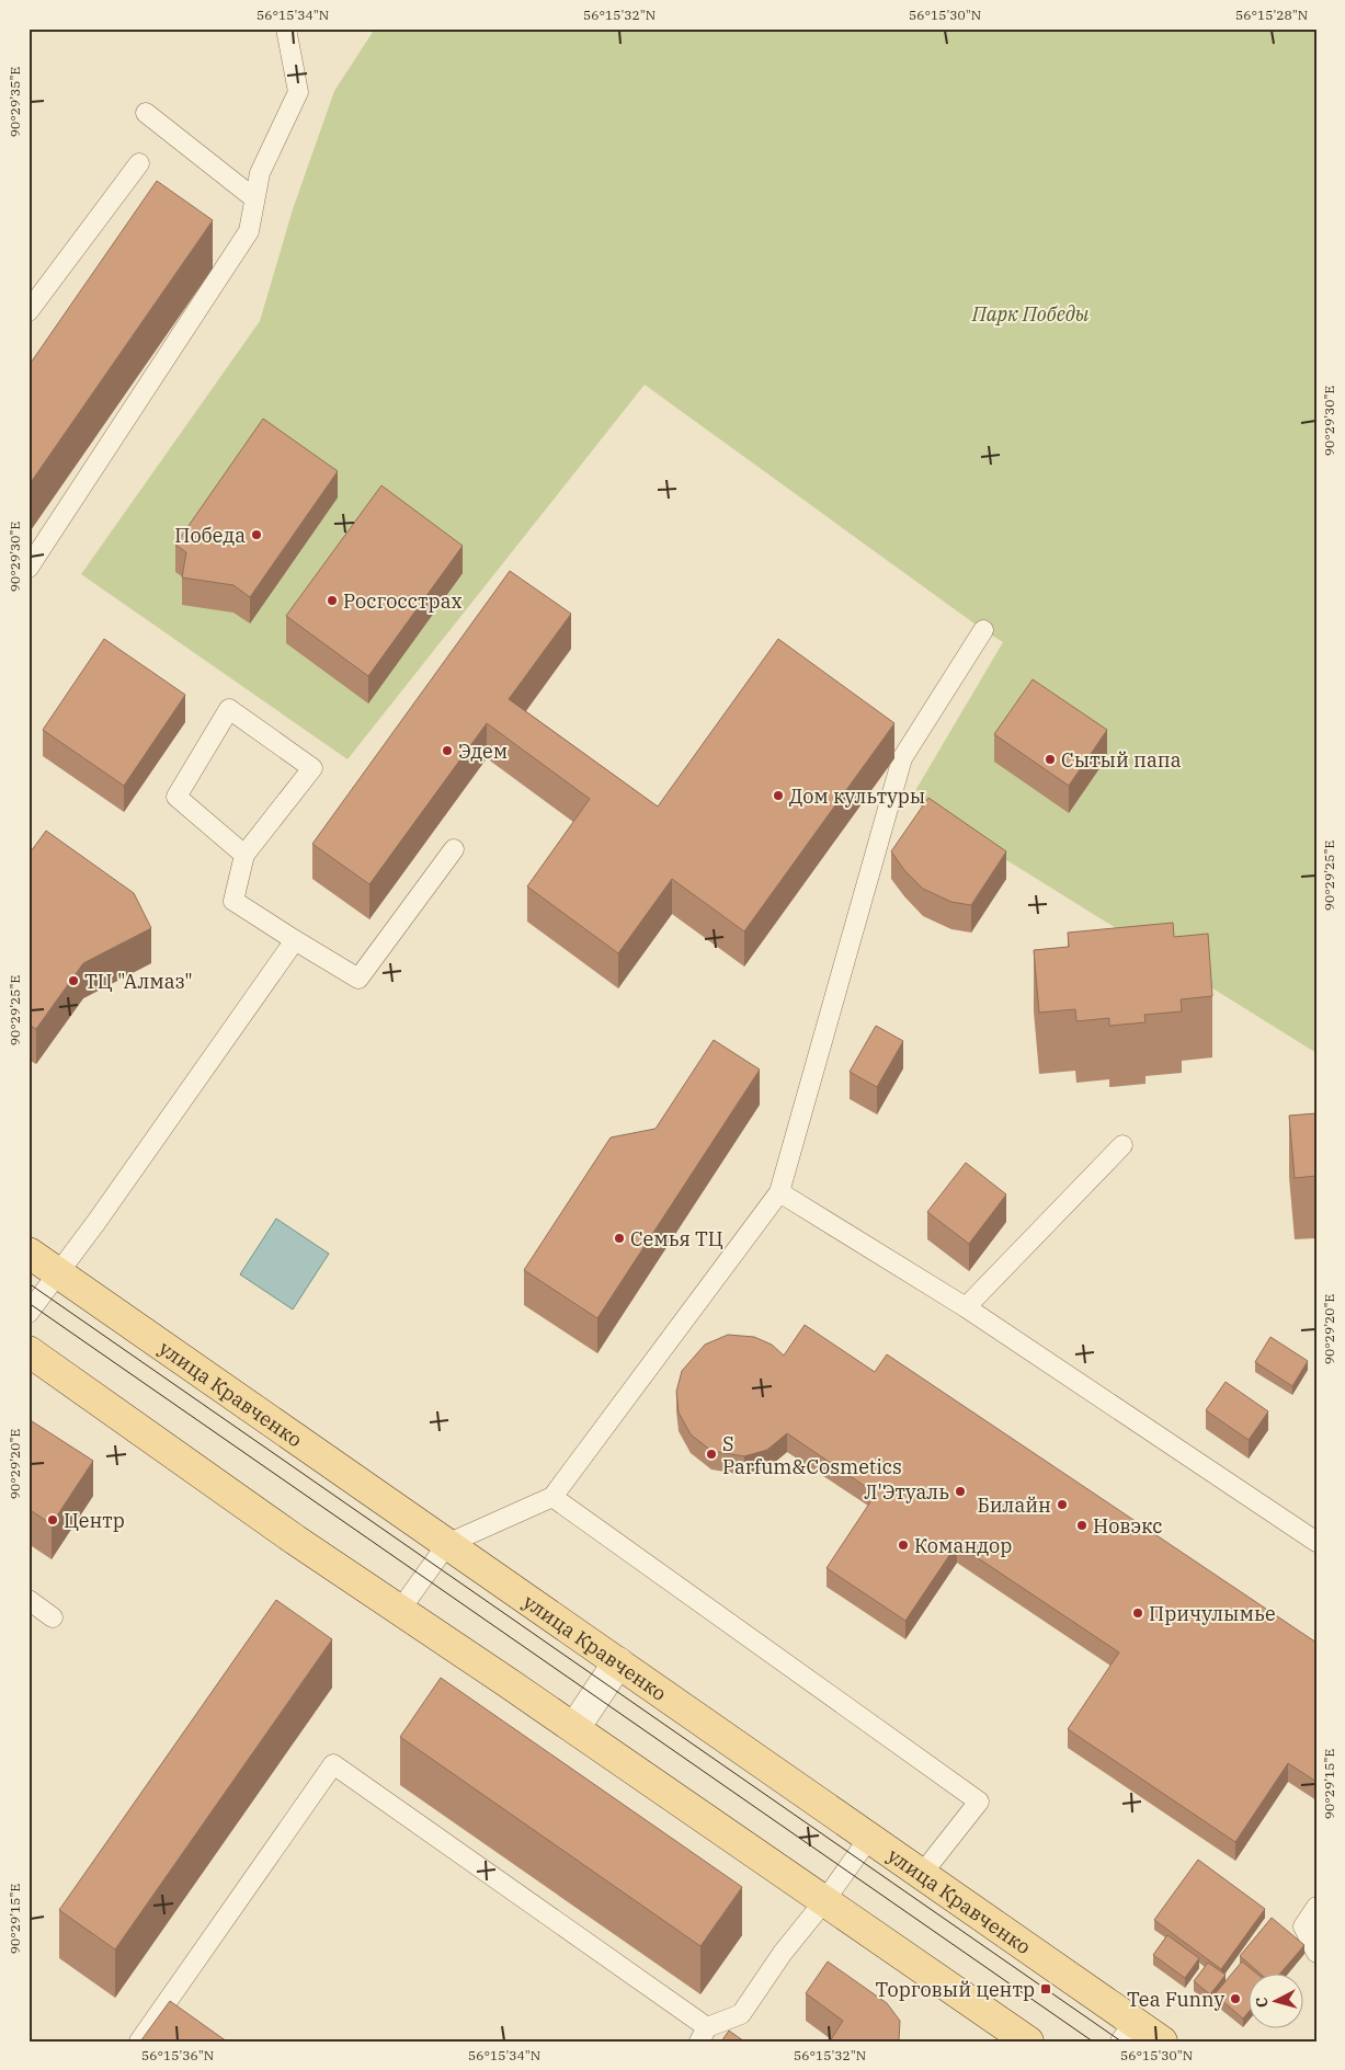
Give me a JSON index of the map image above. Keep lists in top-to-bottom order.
{
  "streets": {
    "main road": ["улица Кравченко"]
  },
  "parks": ["Парк Победы"],
  "places": {
    "other": [
      "Победа",
      "Росгосстрах",
      "Эдем",
      "Сытый папа",
      "Дом культуры",
      "ТЦ \"Алмаз\"",
      "Семья ТЦ",
      "S Parfum&Cosmetics",
      "Л'Этуаль",
      "Билайн",
      "Центр",
      "Новэкс",
      "Командор",
      "Причулымье",
      "Tea Funny"
    ],
    "transit": ["Торговый центр"]
  },
  "north": "left",
  "coordinates": [
    "56°15'34\"N",
    "56°15'32\"N",
    "56°15'30\"N",
    "56°15'28\"N",
    "90°29'35\"E",
    "90°29'30\"E",
    "90°29'25\"E",
    "90°29'20\"E",
    "90°29'15\"E",
    "56°15'36\"N"
  ]
}
